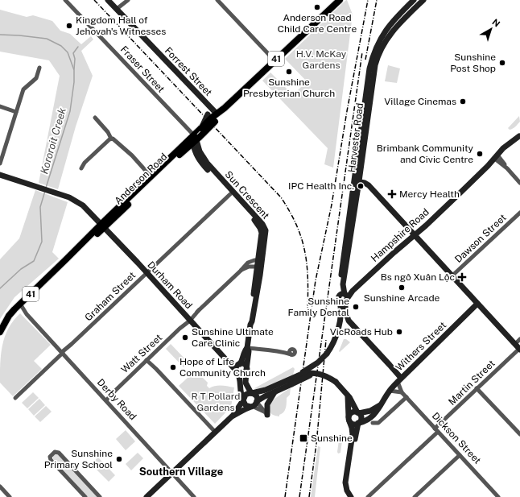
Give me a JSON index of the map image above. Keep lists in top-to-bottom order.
{
  "streets": {
    "main road": ["41", "Anderson Road"],
    "street": [
      "Fraser Street",
      "Forrest Street",
      "Harvester Road",
      "Sun Crescent",
      "Hampshire Road",
      "Dawson Street",
      "Durham Road",
      "Graham Street",
      "Withers Street",
      "Watt Street",
      "Martin Street",
      "Derby Road",
      "Dickson Street"
    ]
  },
  "crossings": [
    ["Fraser Street", "Anderson Road"],
    ["Fraser Street", "Sun Crescent"],
    ["Forrest Street", "Anderson Road"],
    ["Harvester Road", "Hampshire Road"],
    ["Harvester Road", "Dickson Street"],
    ["Anderson Road", "Sun Crescent"],
    ["Anderson Road", "Durham Road"],
    ["Anderson Road", "Derby Road"],
    ["Sun Crescent", "Durham Road"],
    ["Sun Crescent", "Graham Street"],
    ["Sun Crescent", "Watt Street"],
    ["Hampshire Road", "Dickson Street"],
    ["Durham Road", "Graham Street"],
    ["Durham Road", "Watt Street"],
    ["Graham Street", "Derby Road"],
    ["Withers Street", "Dickson Street"],
    ["Watt Street", "Derby Road"],
    ["Martin Street", "Dickson Street"]
  ],
  "districts": ["Southern Village"],
  "water": ["Kororoit Creek"],
  "parks": ["H.V. McKay Gardens", "R T Pollard Gardens"],
  "places": {
    "other": [
      "Anderson Road Child Care Centre",
      "Kingdom Hall of Jehovah's Witnesses",
      "Sunshine Post Shop",
      "Sunshine Presbyterian Church",
      "Village Cinemas",
      "Brimbank Community and Civic Centre",
      "IPC Health Inc.",
      "Sunshine Arcade",
      "Sunshine Family Dental",
      "VicRoads Hub",
      "Sunshine Ultimate Care Clinic",
      "Hope of Life Community Church",
      "Sunshine Primary School"
    ],
    "health": ["Mercy Health", "Bs ngô Xuân Lộc"],
    "transit": ["Sunshine"]
  },
  "north": "top right"
}
